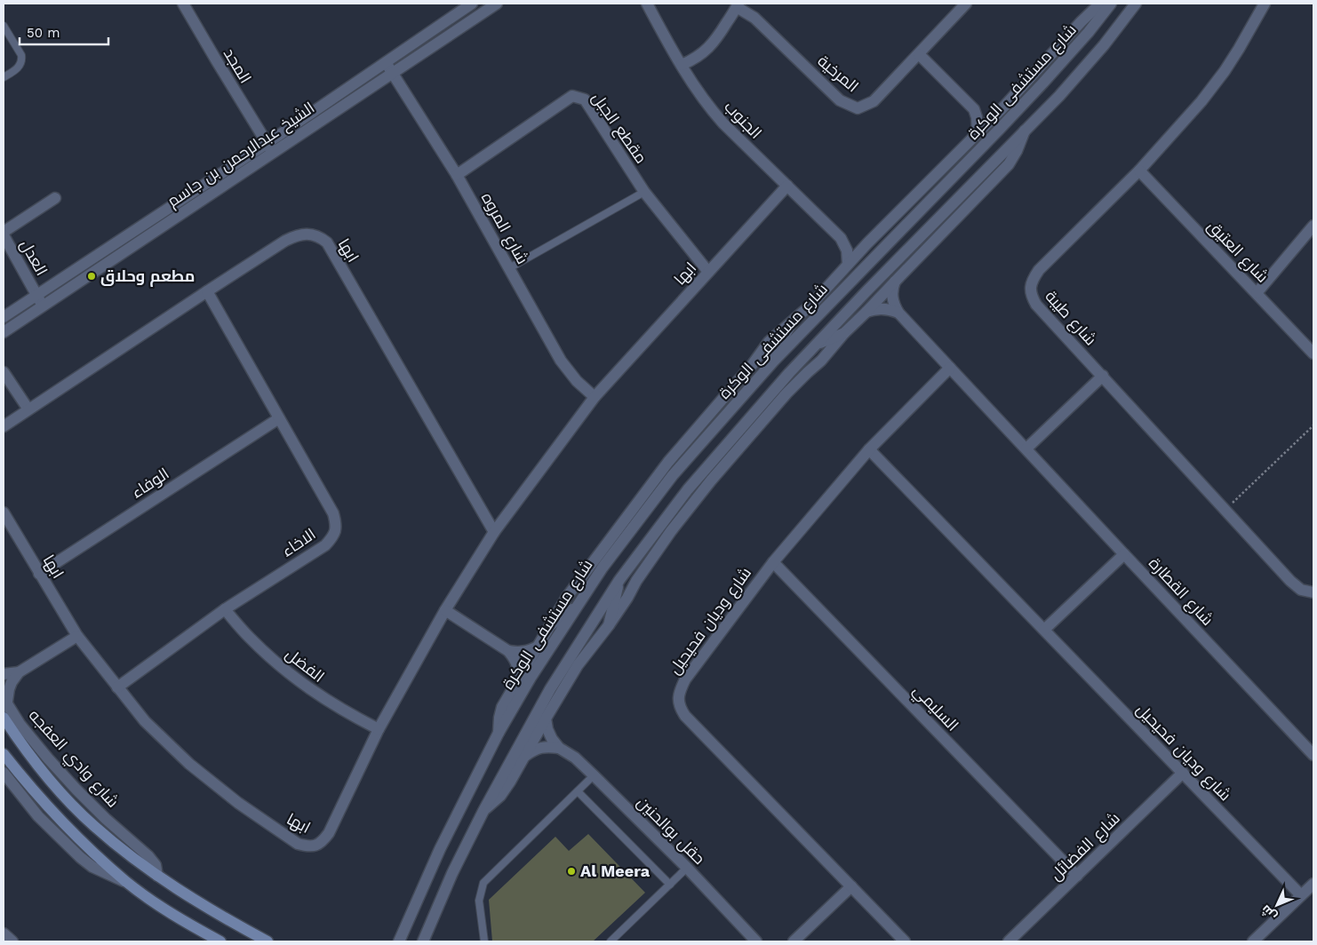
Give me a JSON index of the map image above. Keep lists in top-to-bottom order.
{
  "streets": {
    "main road": ["شارع وادي العفجه"],
    "street": [
      "المجد",
      "المرخية",
      "شارع مستشفى الوكرة",
      "الجنوب",
      "مقطع الجبل",
      "الشيخ عبدالرحمن بن جاسم",
      "شارع المروه",
      "ابها",
      "شارع العتيق",
      "العدل",
      "شارع طيبة",
      "الوفاء",
      "الاخاء",
      "شارع القطارة",
      "شارع وديان فحيحيل",
      "الفضل",
      "السليمي",
      "حقل بوالحنين",
      "شارع الفضائل"
    ]
  },
  "crossings": [
    ["المجد", "الشيخ عبدالرحمن بن جاسم"],
    ["شارع مستشفى الوكرة", "الجنوب"],
    ["الجنوب", "ابها"],
    ["مقطع الجبل", "شارع المروه"],
    ["مقطع الجبل", "ابها"],
    ["الشيخ عبدالرحمن بن جاسم", "شارع المروه"],
    ["الشيخ عبدالرحمن بن جاسم", "العدل"],
    ["شارع المروه", "ابها"],
    ["ابها", "الوفاء"],
    ["ابها", "الاخاء"],
    ["ابها", "الفضل"],
    ["شارع العتيق", "شارع طيبة"],
    ["الوفاء", "الاخاء"],
    ["الاخاء", "الفضل"],
    ["شارع القطارة", "شارع وديان فحيحيل"],
    ["شارع وديان فحيحيل", "السليمي"],
    ["شارع وديان فحيحيل", "شارع الفضائل"],
    ["السليمي", "شارع الفضائل"]
  ],
  "places": ["مطعم وحلاق", "Al Meera"],
  "scale_bar": "50 m",
  "north": "bottom left"
}
